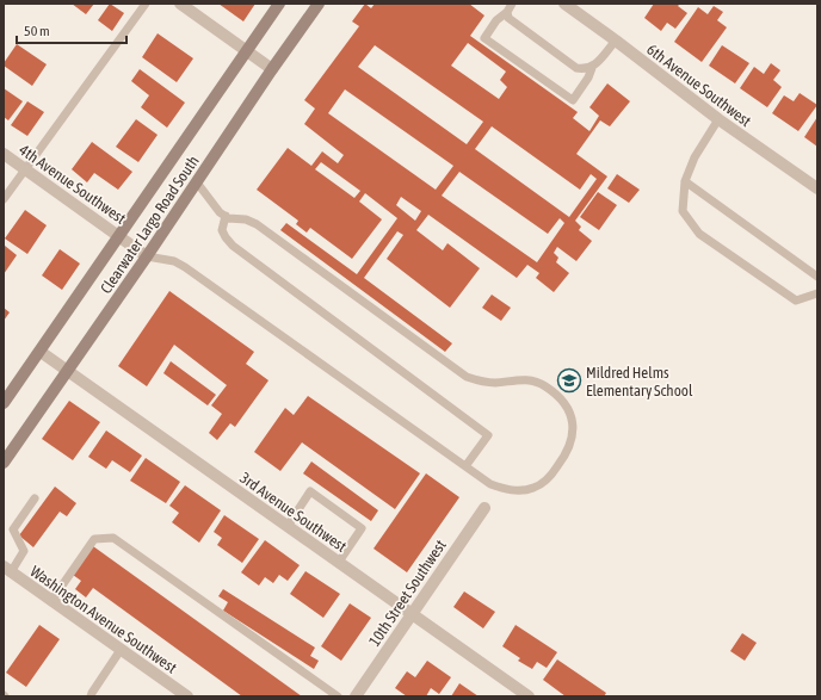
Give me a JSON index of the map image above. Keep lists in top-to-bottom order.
{
  "streets": {
    "main road": ["Clearwater Largo Road South"],
    "street": [
      "6th Avenue Southwest",
      "4th Avenue Southwest",
      "3rd Avenue Southwest",
      "10th Street Southwest",
      "Washington Avenue Southwest"
    ]
  },
  "crossings": [
    ["4th Avenue Southwest", "Clearwater Largo Road South"],
    ["Clearwater Largo Road South", "3rd Avenue Southwest"],
    ["3rd Avenue Southwest", "10th Street Southwest"]
  ],
  "places": {
    "school or university": ["Mildred Helms Elementary School"]
  },
  "scale_bar": "50 m"
}
